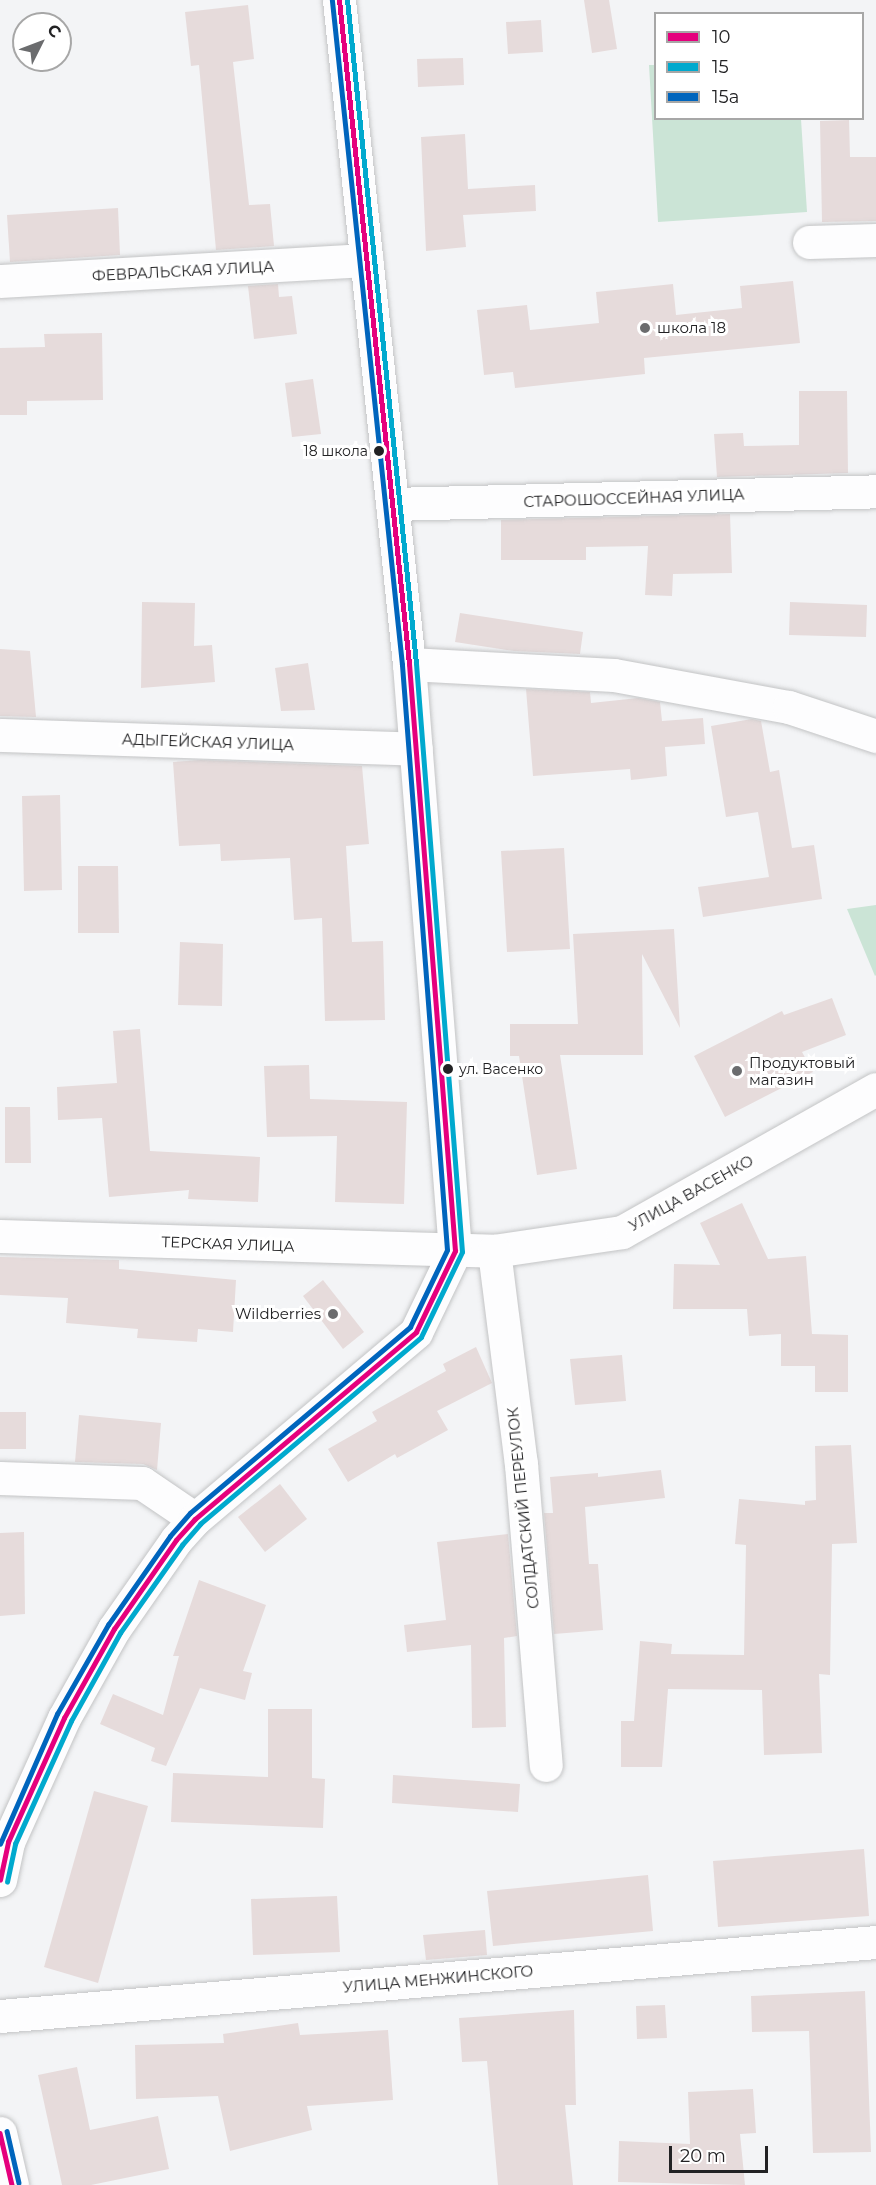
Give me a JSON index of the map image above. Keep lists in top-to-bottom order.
{
  "streets": {
    "street": [
      "ФЕВРАЛЬСКАЯ УЛИЦА",
      "СТАРОШОССЕЙНАЯ УЛИЦА",
      "АДЫГЕЙСКАЯ УЛИЦА",
      "УЛИЦА ВАСЕНКО",
      "ТЕРСКАЯ УЛИЦА",
      "СОЛДАТСКИЙ ПЕРЕУЛОК",
      "УЛИЦА МЕНЖИНСКОГО"
    ]
  },
  "crossings": [
    ["УЛИЦА ВАСЕНКО", "ТЕРСКАЯ УЛИЦА"],
    ["УЛИЦА ВАСЕНКО", "СОЛДАТСКИЙ ПЕРЕУЛОК"]
  ],
  "places": [
    "школа 18",
    "18 школа",
    "ул. Васенко",
    "Продуктовый магазин",
    "Wildberries"
  ],
  "lines": ["transit line 10", "transit line 15", "transit line 15а"],
  "legend": ["10", "15", "15а"],
  "scale_bar": "20 m",
  "north": "top right"
}
